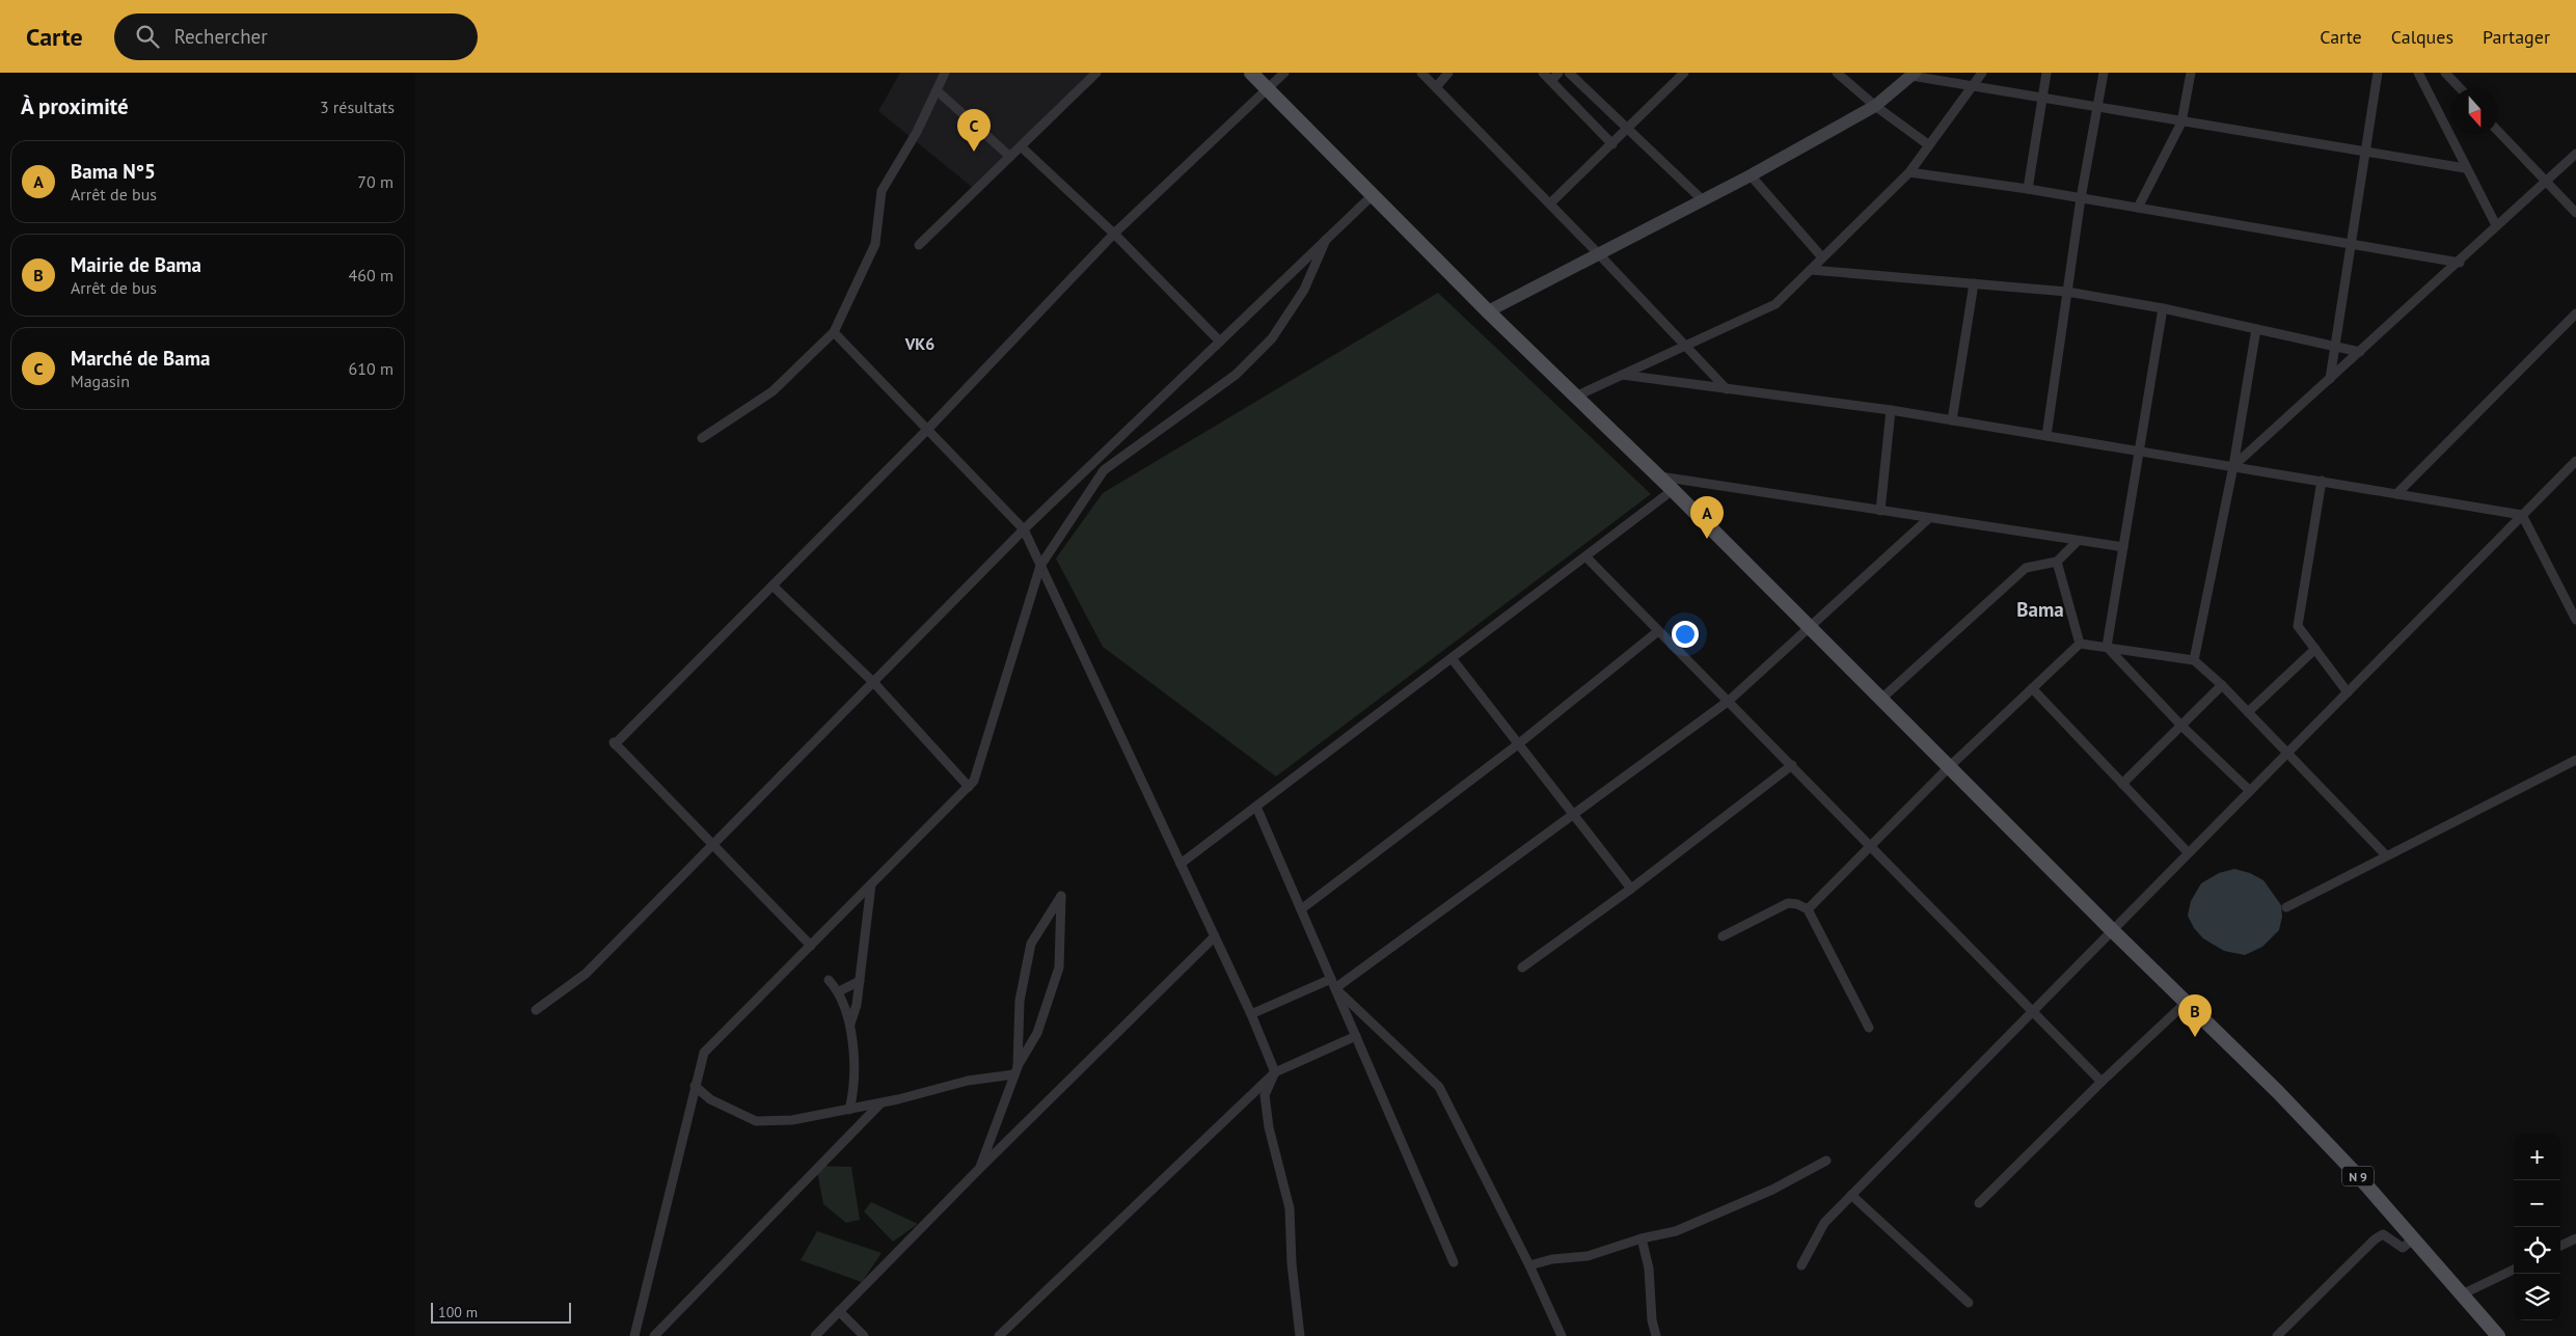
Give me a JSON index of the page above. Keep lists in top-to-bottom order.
{
  "streets": {
    "main road": ["N 9"]
  },
  "districts": ["VK6", "Bama"],
  "scale_bar": "100 m",
  "north": "bottom",
  "page": {
    "header": "Carte",
    "search": "Rechercher",
    "nav": ["Carte", "Calques", "Partager"],
    "heading": ["À proximité", "3 résultats"],
    "pins": ["C", "A", "B"],
    "list": [
      {
        "mark": "A",
        "name": "Bama N°5",
        "note": "Arrêt de bus",
        "value": "70 m"
      },
      {
        "mark": "B",
        "name": "Mairie de Bama",
        "note": "Arrêt de bus",
        "value": "460 m"
      },
      {
        "mark": "C",
        "name": "Marché de Bama",
        "note": "Magasin",
        "value": "610 m"
      }
    ],
    "map_buttons": ["+", "−"],
    "scale": "100 m"
  }
}
